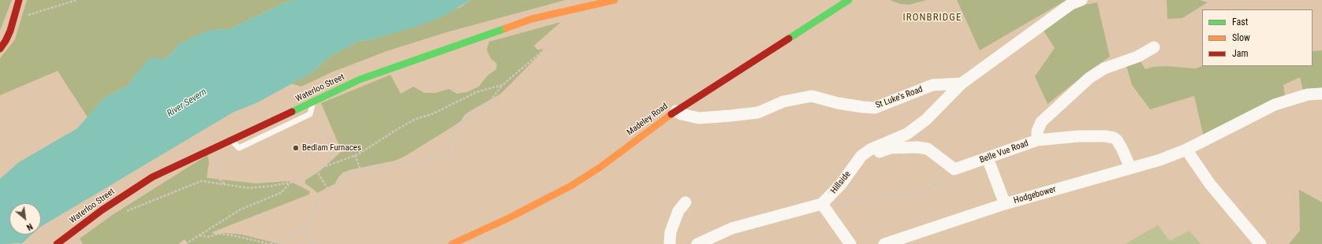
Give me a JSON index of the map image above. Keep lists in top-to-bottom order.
{
  "streets": {
    "main road": ["Waterloo Street", "Madeley Road"],
    "street": [
      "St Luke's Road",
      "Belle Vue Road",
      "Hillside",
      "Hodgebower"
    ]
  },
  "crossings": [
    ["St Luke's Road", "Madeley Road"],
    ["St Luke's Road", "Hillside"]
  ],
  "districts": ["IRONBRIDGE"],
  "water": ["River Severn"],
  "places": ["Bedlam Furnaces"],
  "legend": ["Fast", "Slow", "Jam"],
  "north": "bottom right"
}
